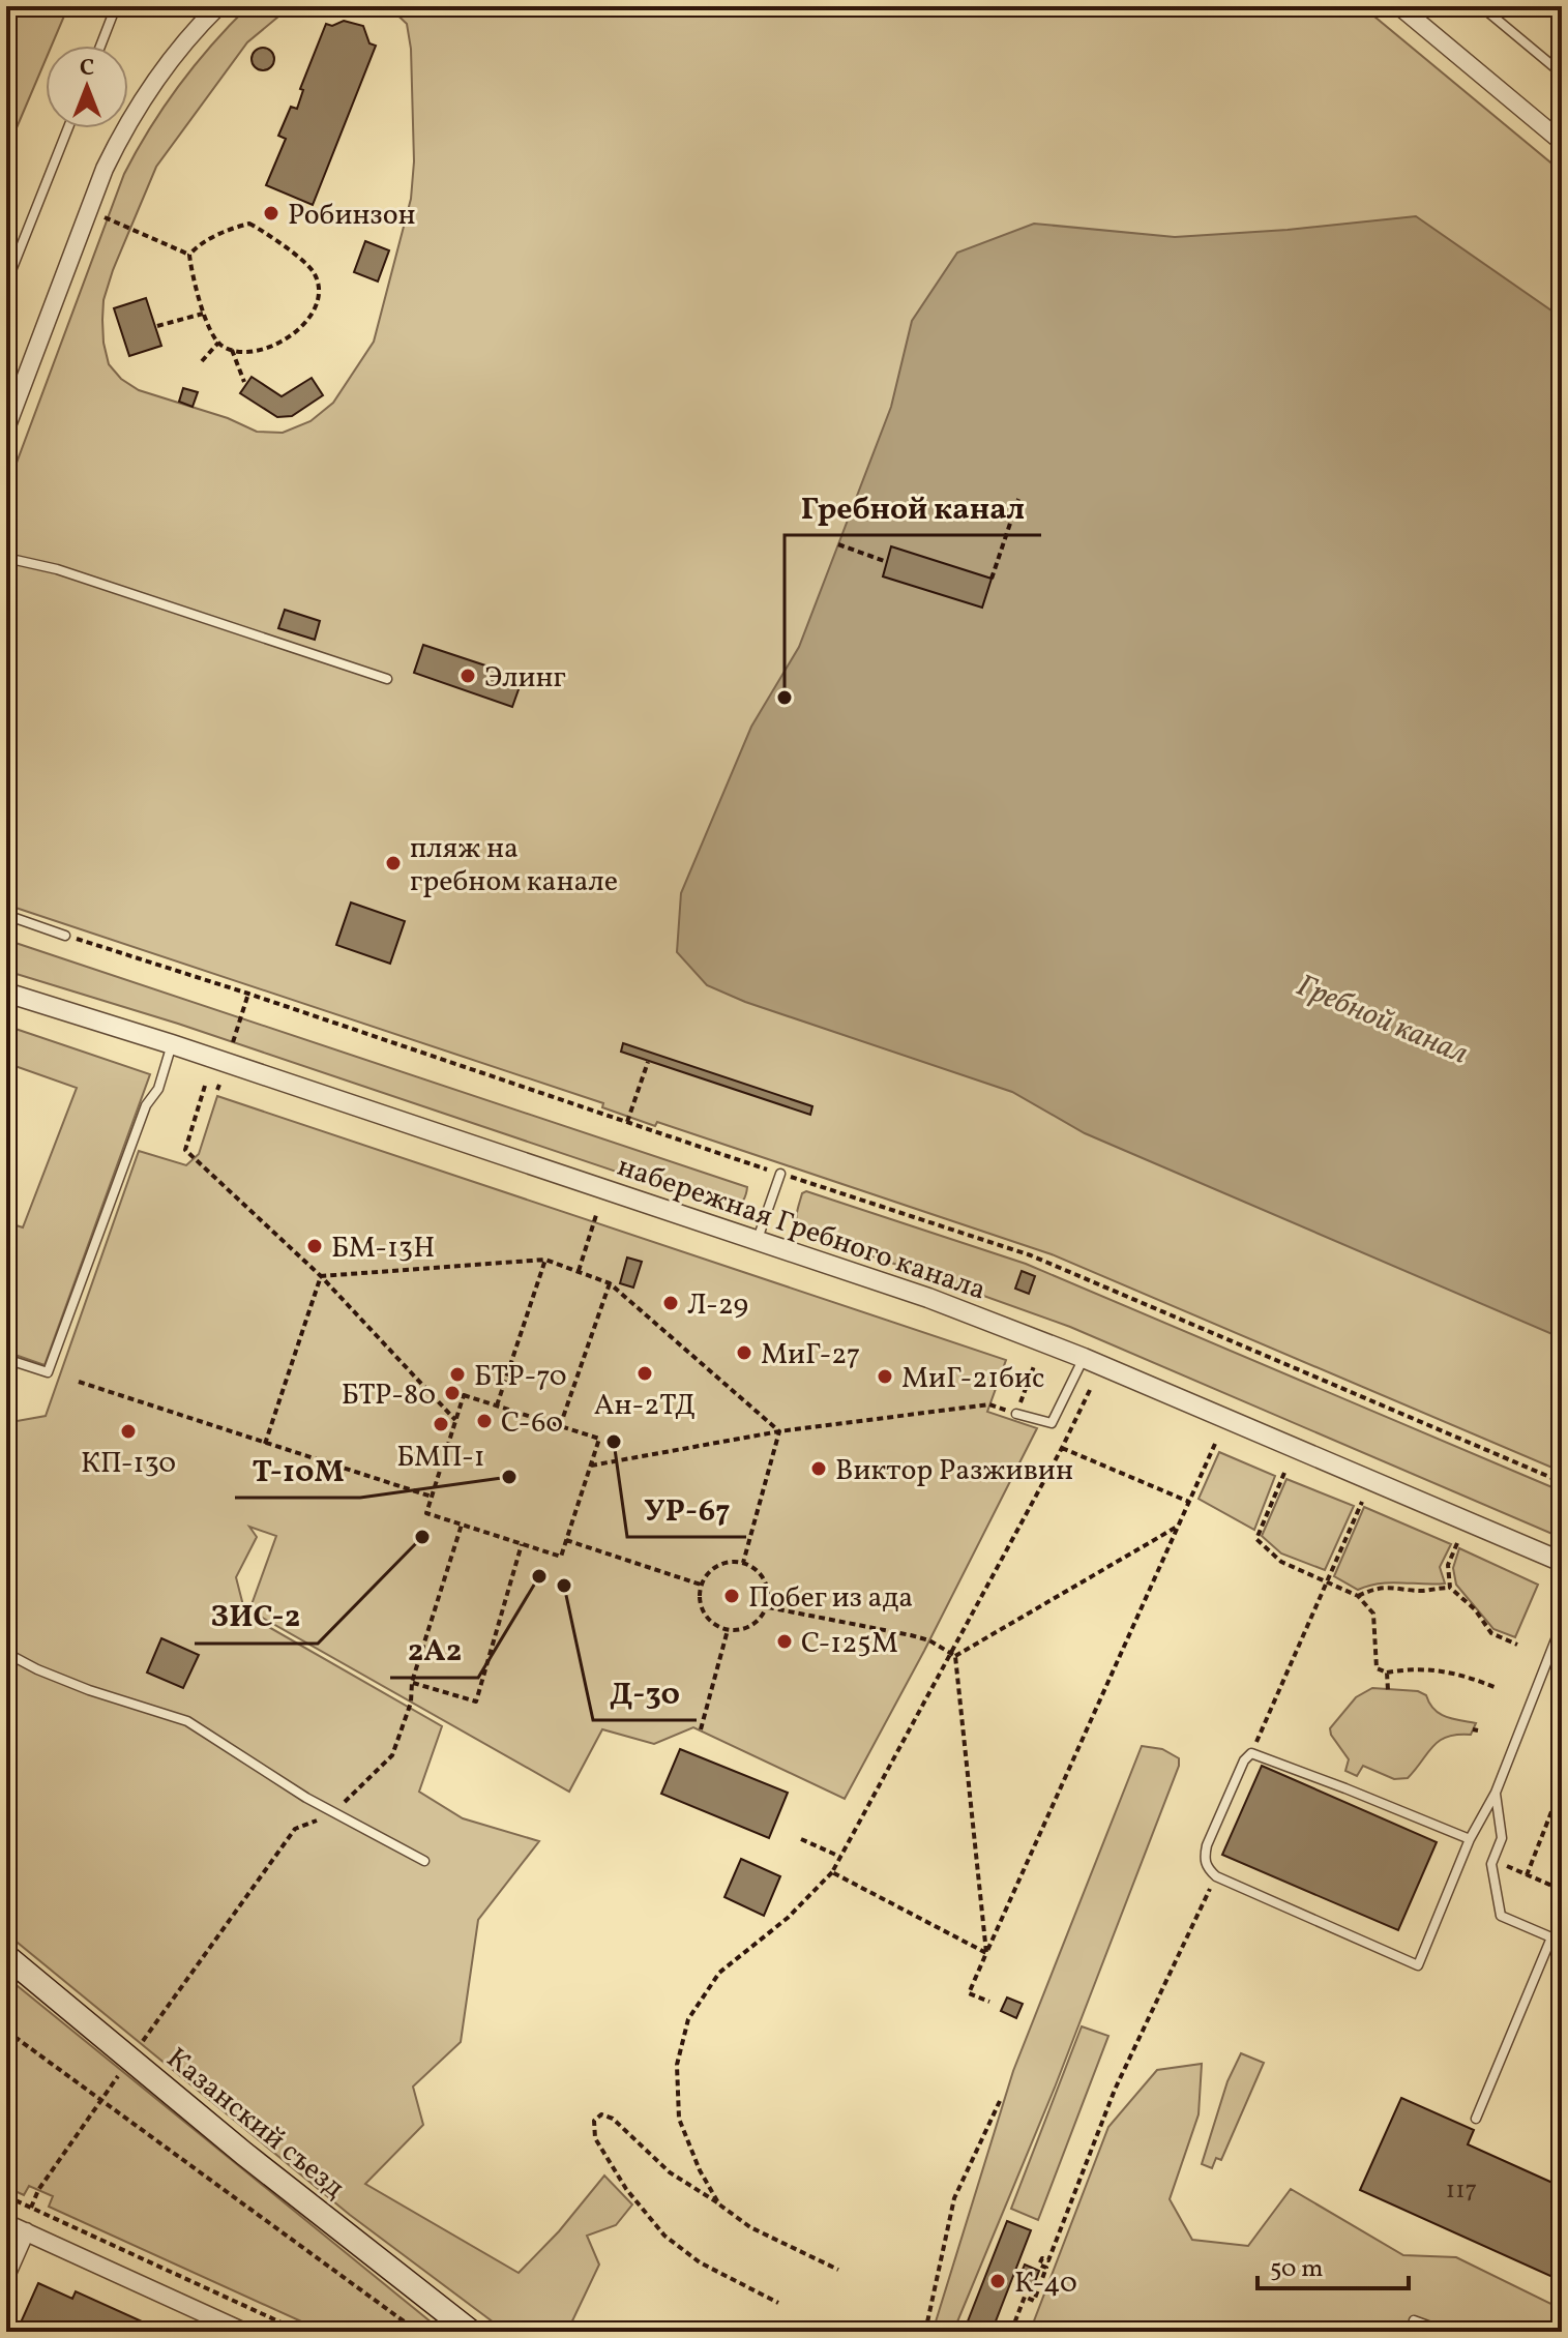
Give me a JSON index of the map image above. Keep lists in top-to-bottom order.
{
  "streets": {
    "main road": ["Казанский съезд"],
    "street": ["набережная Гребного канала"]
  },
  "water": ["Гребной канал"],
  "places": [
    "Робинзон",
    "Элинг",
    "Гребной канал",
    "пляж на гребном канале",
    "БМ-13Н",
    "Л-29",
    "МиГ-27",
    "Ан-2ТД",
    "БТР-70",
    "МиГ-21бис",
    "БТР-80",
    "С-60",
    "БМП-1",
    "КП-130",
    "УР-67",
    "Виктор Разживин",
    "Т-10М",
    "ЗИС-2",
    "2А2",
    "Д-30",
    "Побег из ада",
    "С-125М",
    "К-40"
  ],
  "house_numbers": ["117"],
  "scale_bar": "50 m",
  "north": "top"
}
